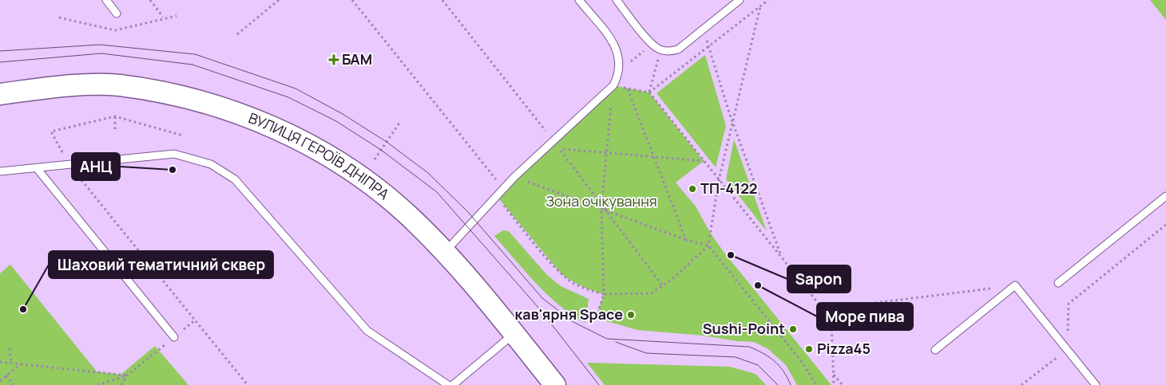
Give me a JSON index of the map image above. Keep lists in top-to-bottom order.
{
  "streets": {
    "main road": ["ВУЛИЦЯ ГЕРОЇВ ДНІПРА"]
  },
  "parks": ["Зона очікування"],
  "places": {
    "health": ["БАМ"],
    "other": [
      "АНЦ",
      "ТП-4122",
      "Sapon",
      "Море пива",
      "Шаховий тематичний сквер",
      "кав'ярня Space",
      "Sushi-Point",
      "Pizza45"
    ]
  }
}
